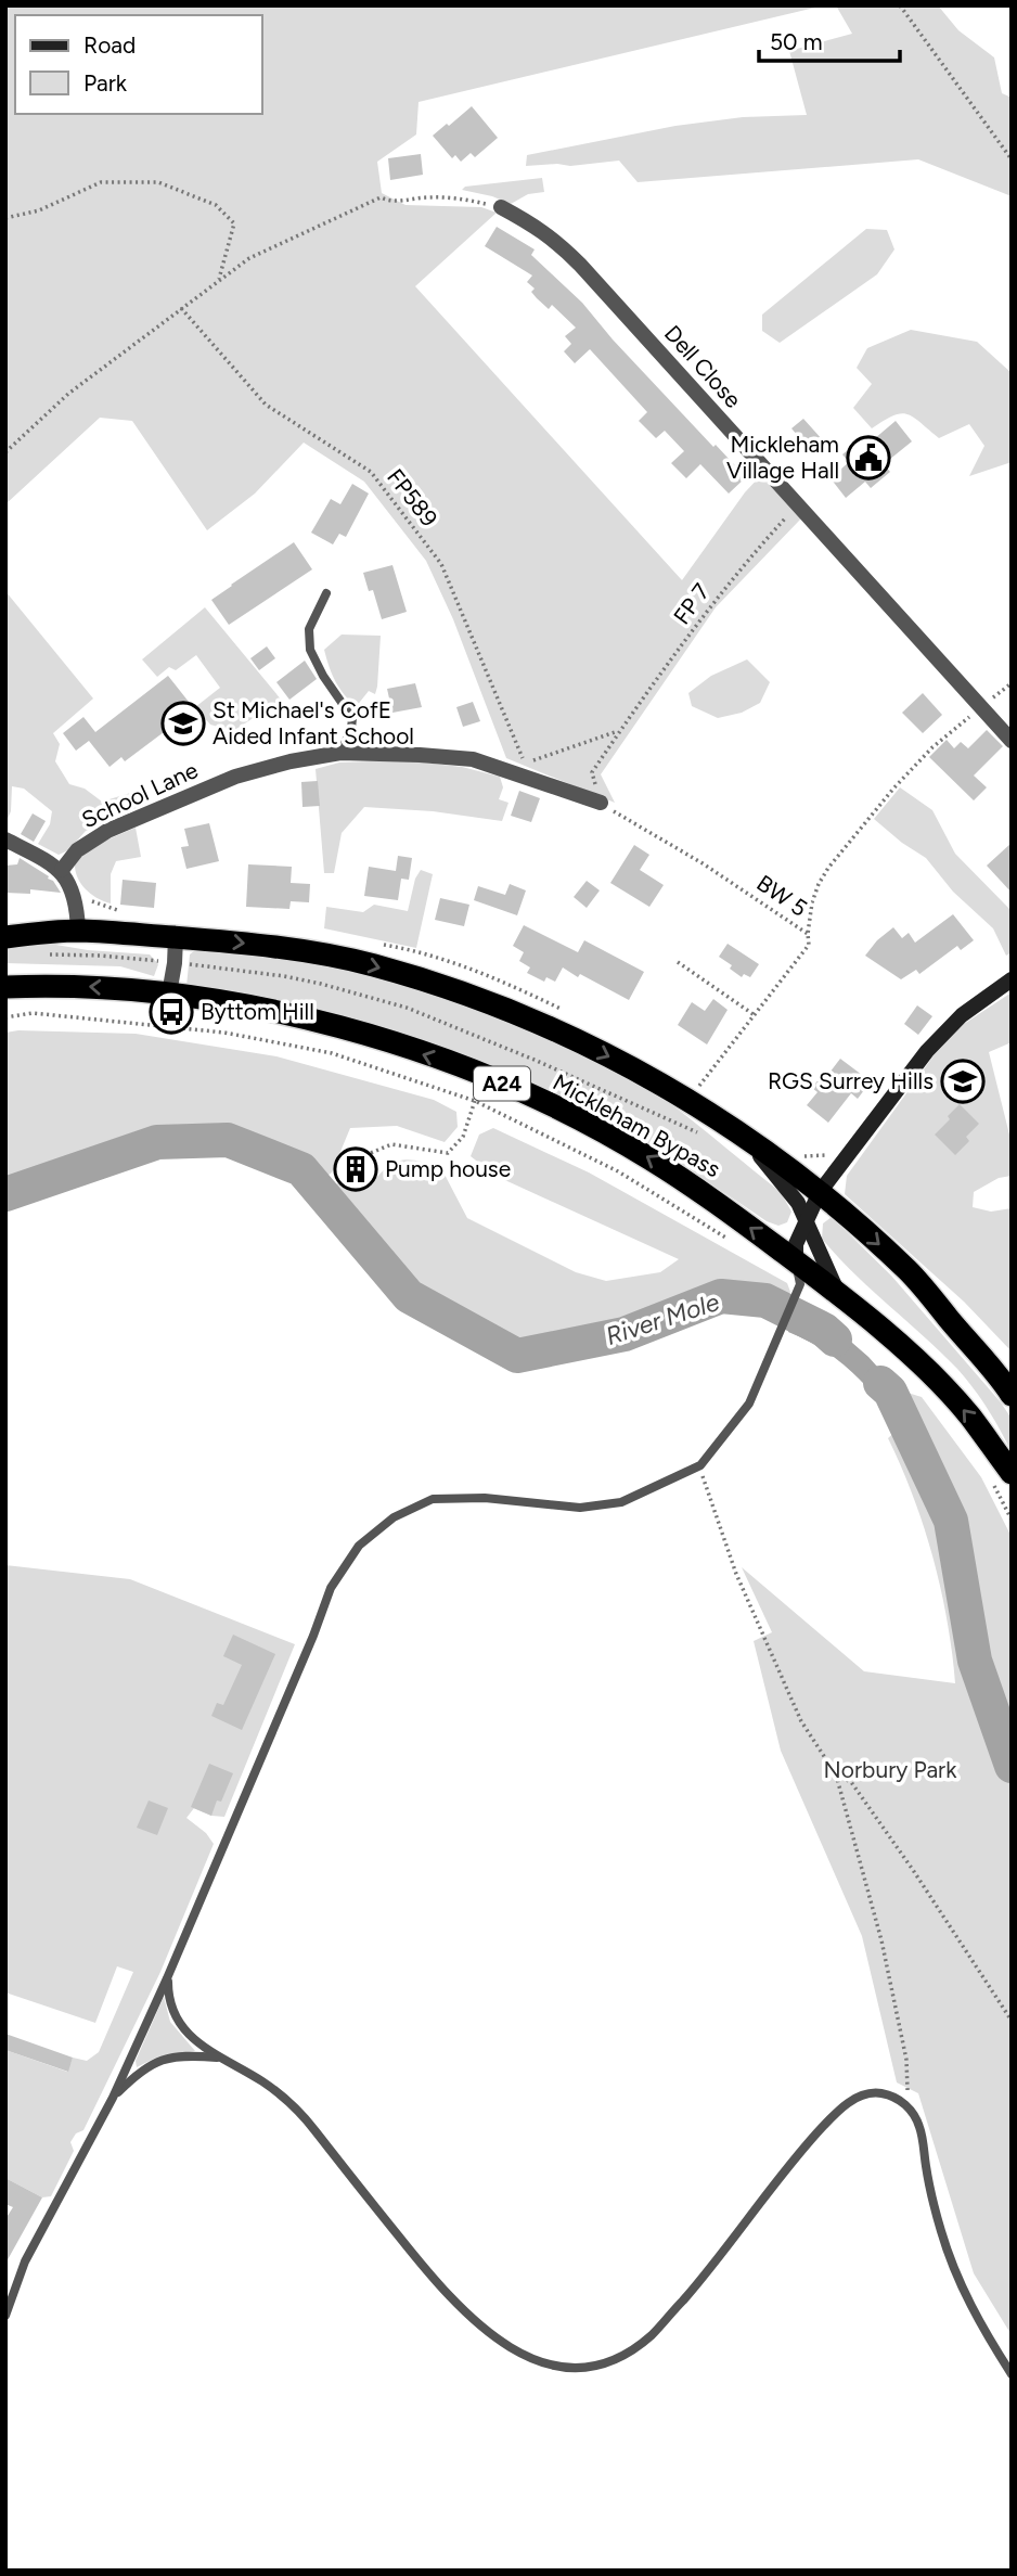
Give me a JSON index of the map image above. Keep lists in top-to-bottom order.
{
  "streets": {
    "highway": ["A24", "Mickleham Bypass"],
    "street": ["Dell Close", "School Lane"],
    "path": ["FP589", "FP 7", "BW 5"]
  },
  "crossings": [
    ["Dell Close", "FP 7"],
    ["FP589", "FP 7"],
    ["FP 7", "School Lane"],
    ["FP 7", "BW 5"],
    ["School Lane", "BW 5"],
    ["BW 5", "Mickleham Bypass"]
  ],
  "water": ["River Mole"],
  "parks": ["Norbury Park"],
  "places": {
    "public building": ["Mickleham Village Hall"],
    "school or university": ["St Michael's CofE Aided Infant School", "RGS Surrey Hills"],
    "bus stop": ["Byttom Hill"],
    "building": ["Pump house"]
  },
  "legend": ["Road", "Park"],
  "scale_bar": "50 m"
}
